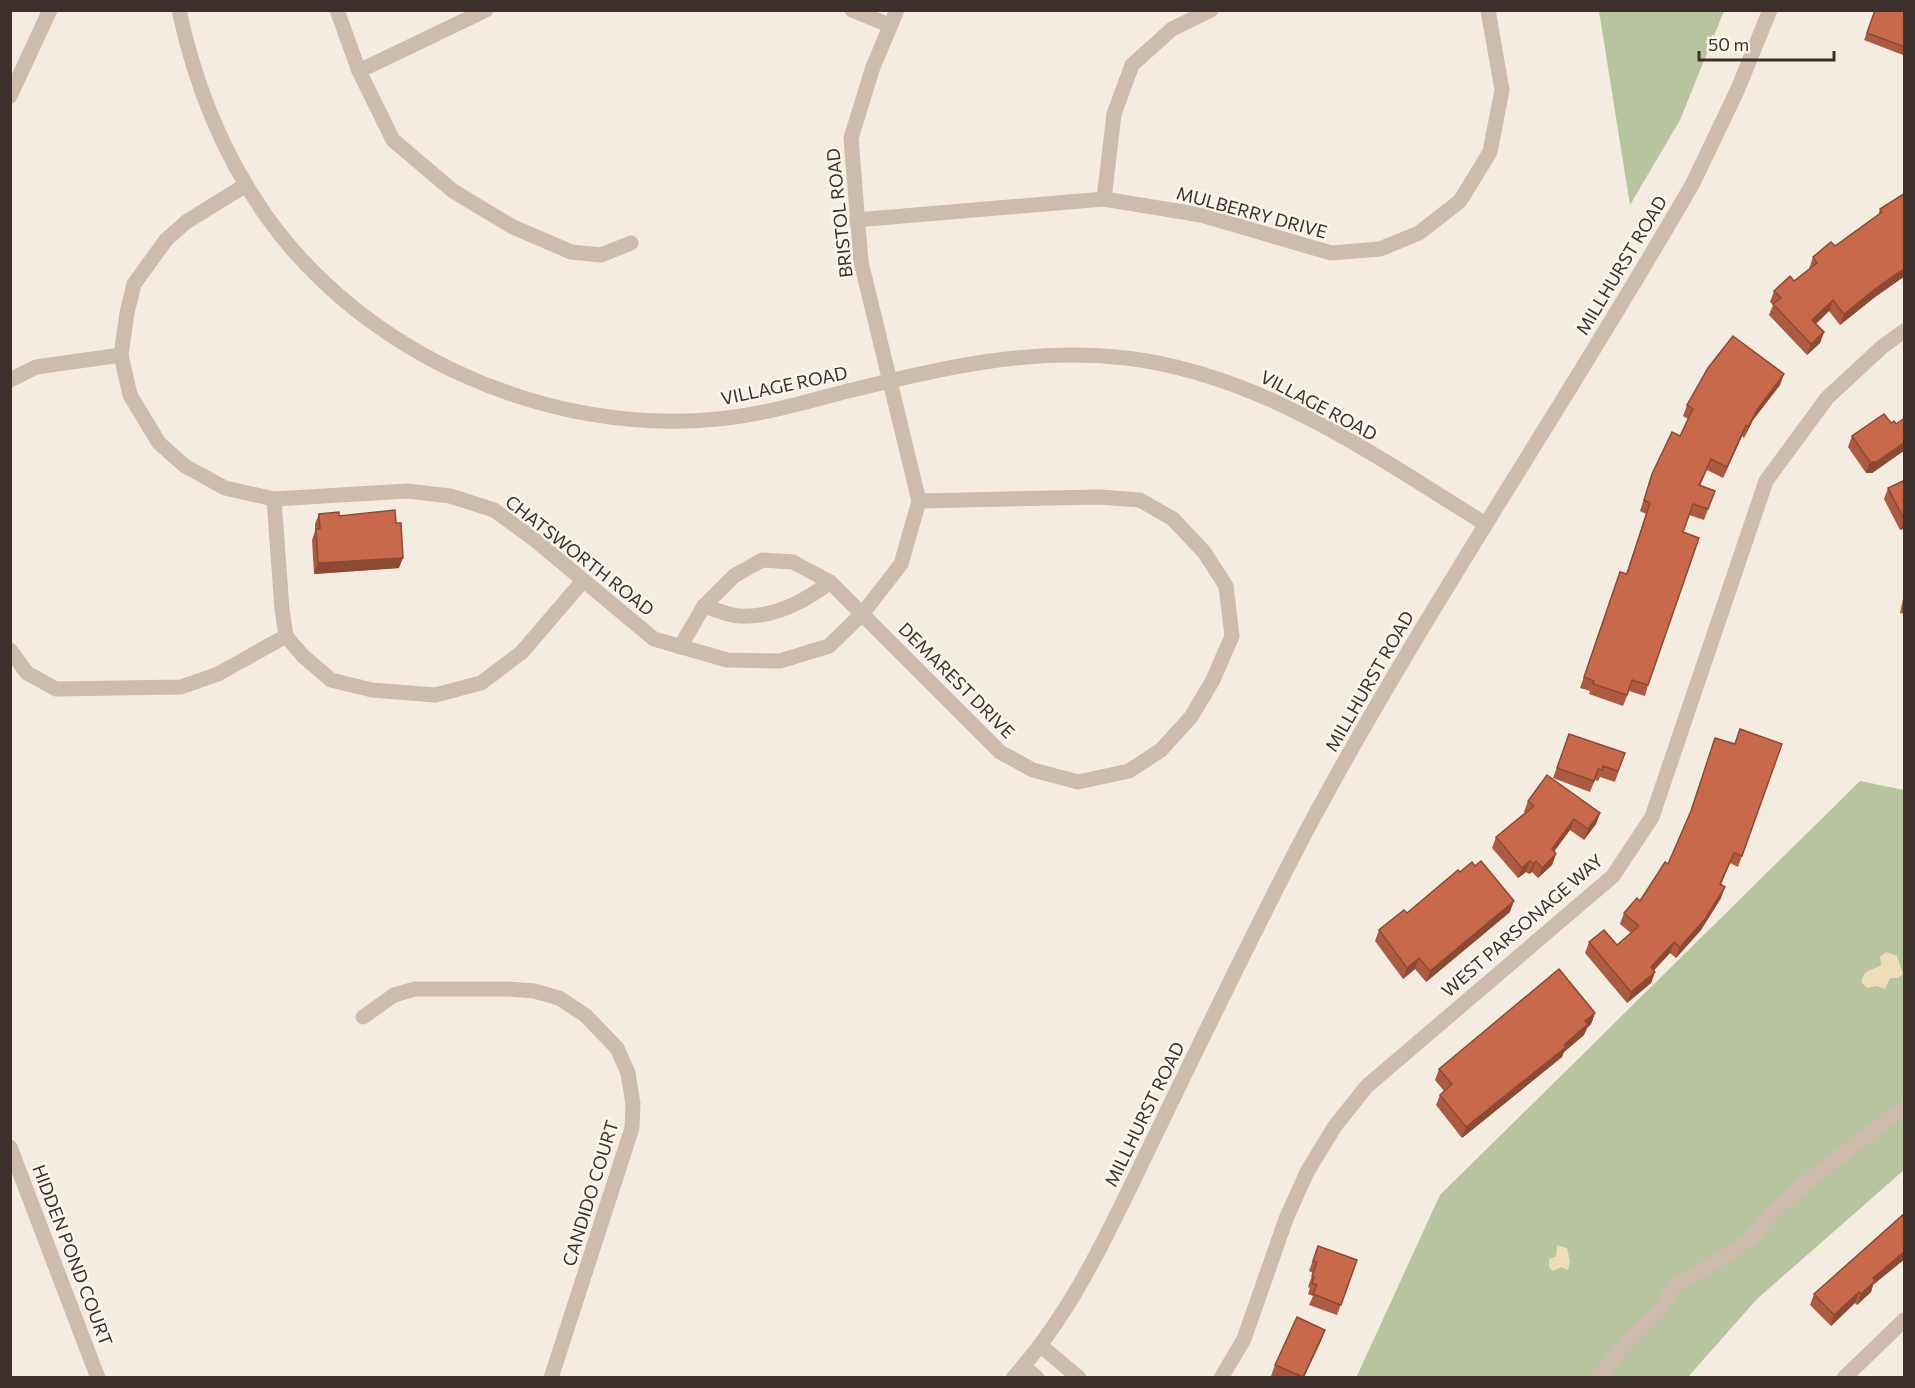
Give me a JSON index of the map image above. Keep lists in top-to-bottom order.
{
  "streets": {
    "street": [
      "MULBERRY DRIVE",
      "BRISTOL ROAD",
      "MILLHURST ROAD",
      "VILLAGE ROAD",
      "CHATSWORTH ROAD",
      "DEMAREST DRIVE",
      "WEST PARSONAGE WAY",
      "CANDIDO COURT",
      "HIDDEN POND COURT"
    ]
  },
  "crossings": [
    ["MULBERRY DRIVE", "BRISTOL ROAD"],
    ["BRISTOL ROAD", "VILLAGE ROAD"],
    ["BRISTOL ROAD", "CHATSWORTH ROAD"],
    ["MILLHURST ROAD", "VILLAGE ROAD"],
    ["VILLAGE ROAD", "CHATSWORTH ROAD"],
    ["CHATSWORTH ROAD", "DEMAREST DRIVE"]
  ],
  "scale_bar": "50 m"
}
